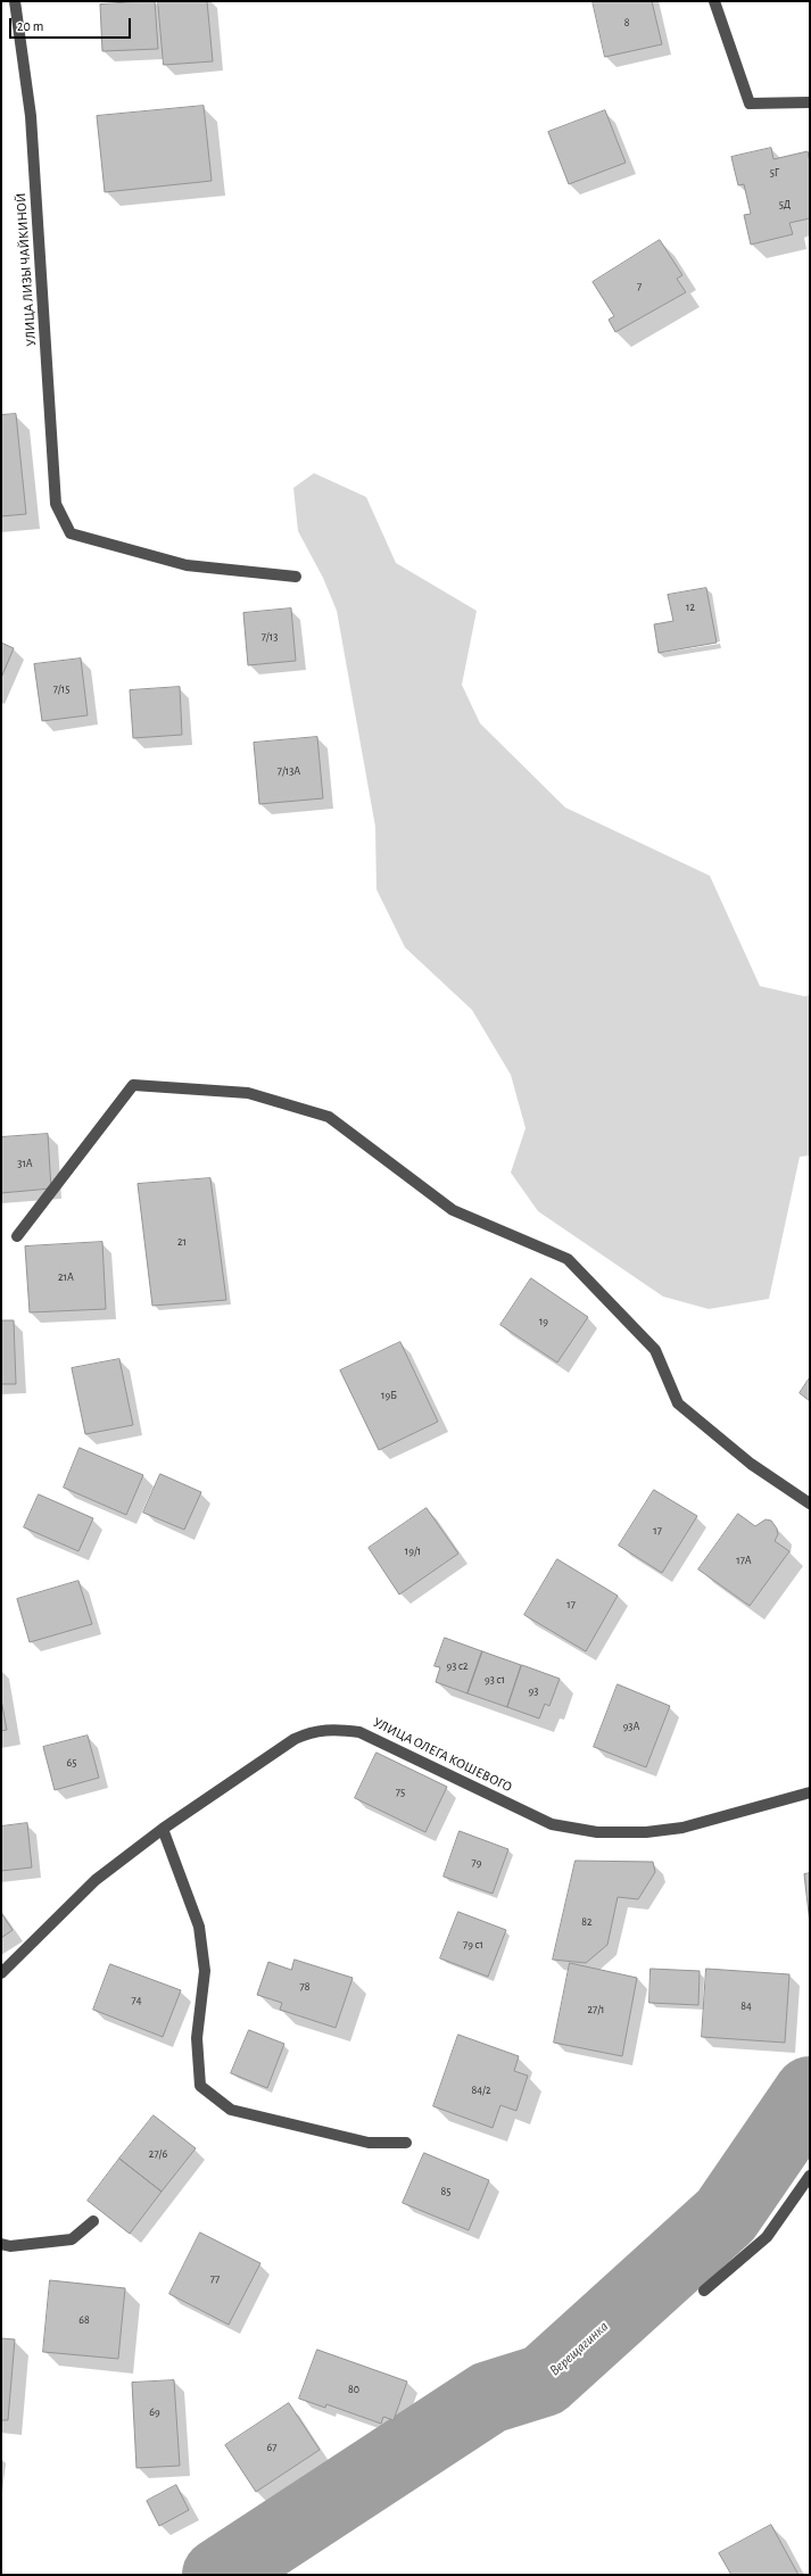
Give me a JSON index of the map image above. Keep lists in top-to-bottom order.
{
  "streets": {
    "street": ["УЛИЦА ЛИЗЫ ЧАЙКИНОЙ", "УЛИЦА ОЛЕГА КОШЕВОГО"]
  },
  "water": ["Верещагинка"],
  "house_numbers": [
    "8",
    "5Г",
    "5Д",
    "7",
    "12",
    "7/13",
    "7/15",
    "7/13А",
    "31А",
    "21",
    "21А",
    "19",
    "19Б",
    "17",
    "19/1",
    "17А",
    "17",
    "93 с2",
    "93 с1",
    "93",
    "93А",
    "65",
    "75",
    "79",
    "82",
    "79 с1",
    "78",
    "74",
    "84",
    "27/1",
    "84/2",
    "27/6",
    "85",
    "77",
    "68",
    "80",
    "69",
    "67"
  ],
  "scale_bar": "20 m"
}
